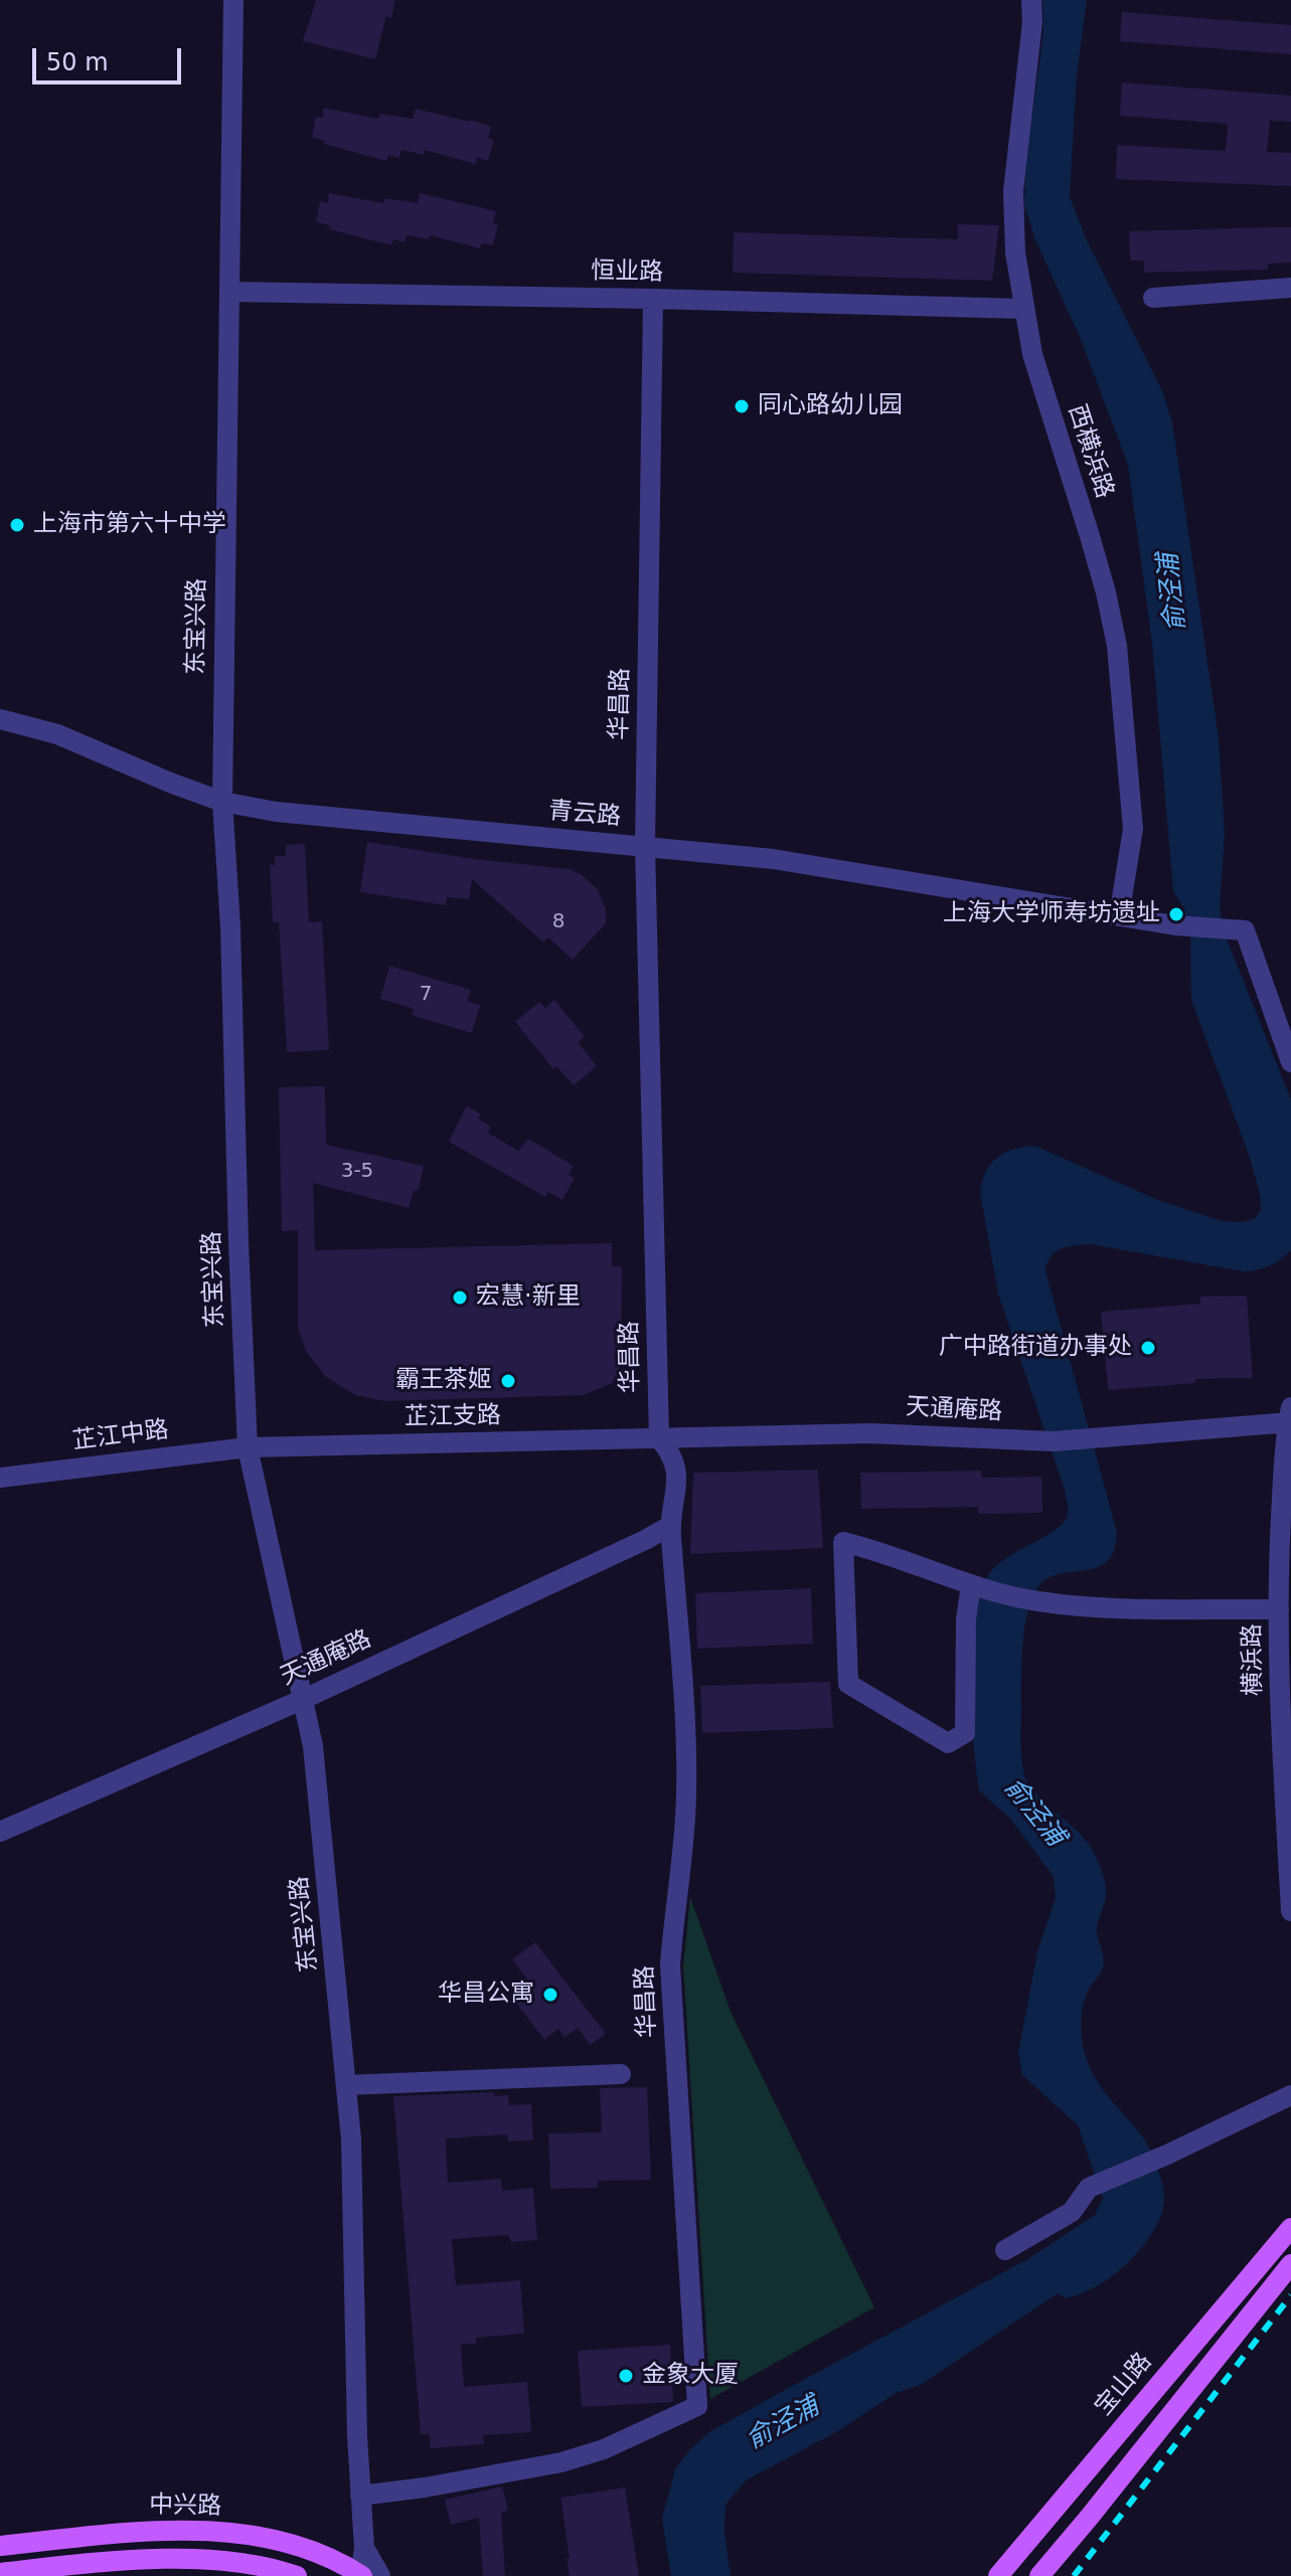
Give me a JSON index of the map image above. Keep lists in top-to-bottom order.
{
  "streets": {
    "main road": ["宝山路", "中兴路"],
    "street": [
      "恒业路",
      "西横浜路",
      "东宝兴路",
      "华昌路",
      "青云路",
      "天通庵路",
      "芷江支路",
      "芷江中路",
      "横浜路"
    ]
  },
  "crossings": [
    ["恒业路", "西横浜路"],
    ["恒业路", "东宝兴路"],
    ["恒业路", "华昌路"],
    ["西横浜路", "青云路"],
    ["东宝兴路", "华昌路"],
    ["东宝兴路", "青云路"],
    ["东宝兴路", "天通庵路"],
    ["东宝兴路", "芷江支路"],
    ["东宝兴路", "芷江中路"],
    ["东宝兴路", "中兴路"],
    ["华昌路", "青云路"],
    ["华昌路", "天通庵路"],
    ["华昌路", "芷江支路"],
    ["天通庵路", "芷江支路"],
    ["天通庵路", "横浜路"],
    ["芷江支路", "芷江中路"]
  ],
  "water": ["俞泾浦"],
  "places": [
    "同心路幼儿园",
    "上海市第六十中学",
    "上海大学师寿坊遗址",
    "宏慧·新里",
    "广中路街道办事处",
    "霸王茶姬",
    "华昌公寓",
    "金象大厦"
  ],
  "house_numbers": ["8", "7", "3-5"],
  "scale_bar": "50 m"
}
